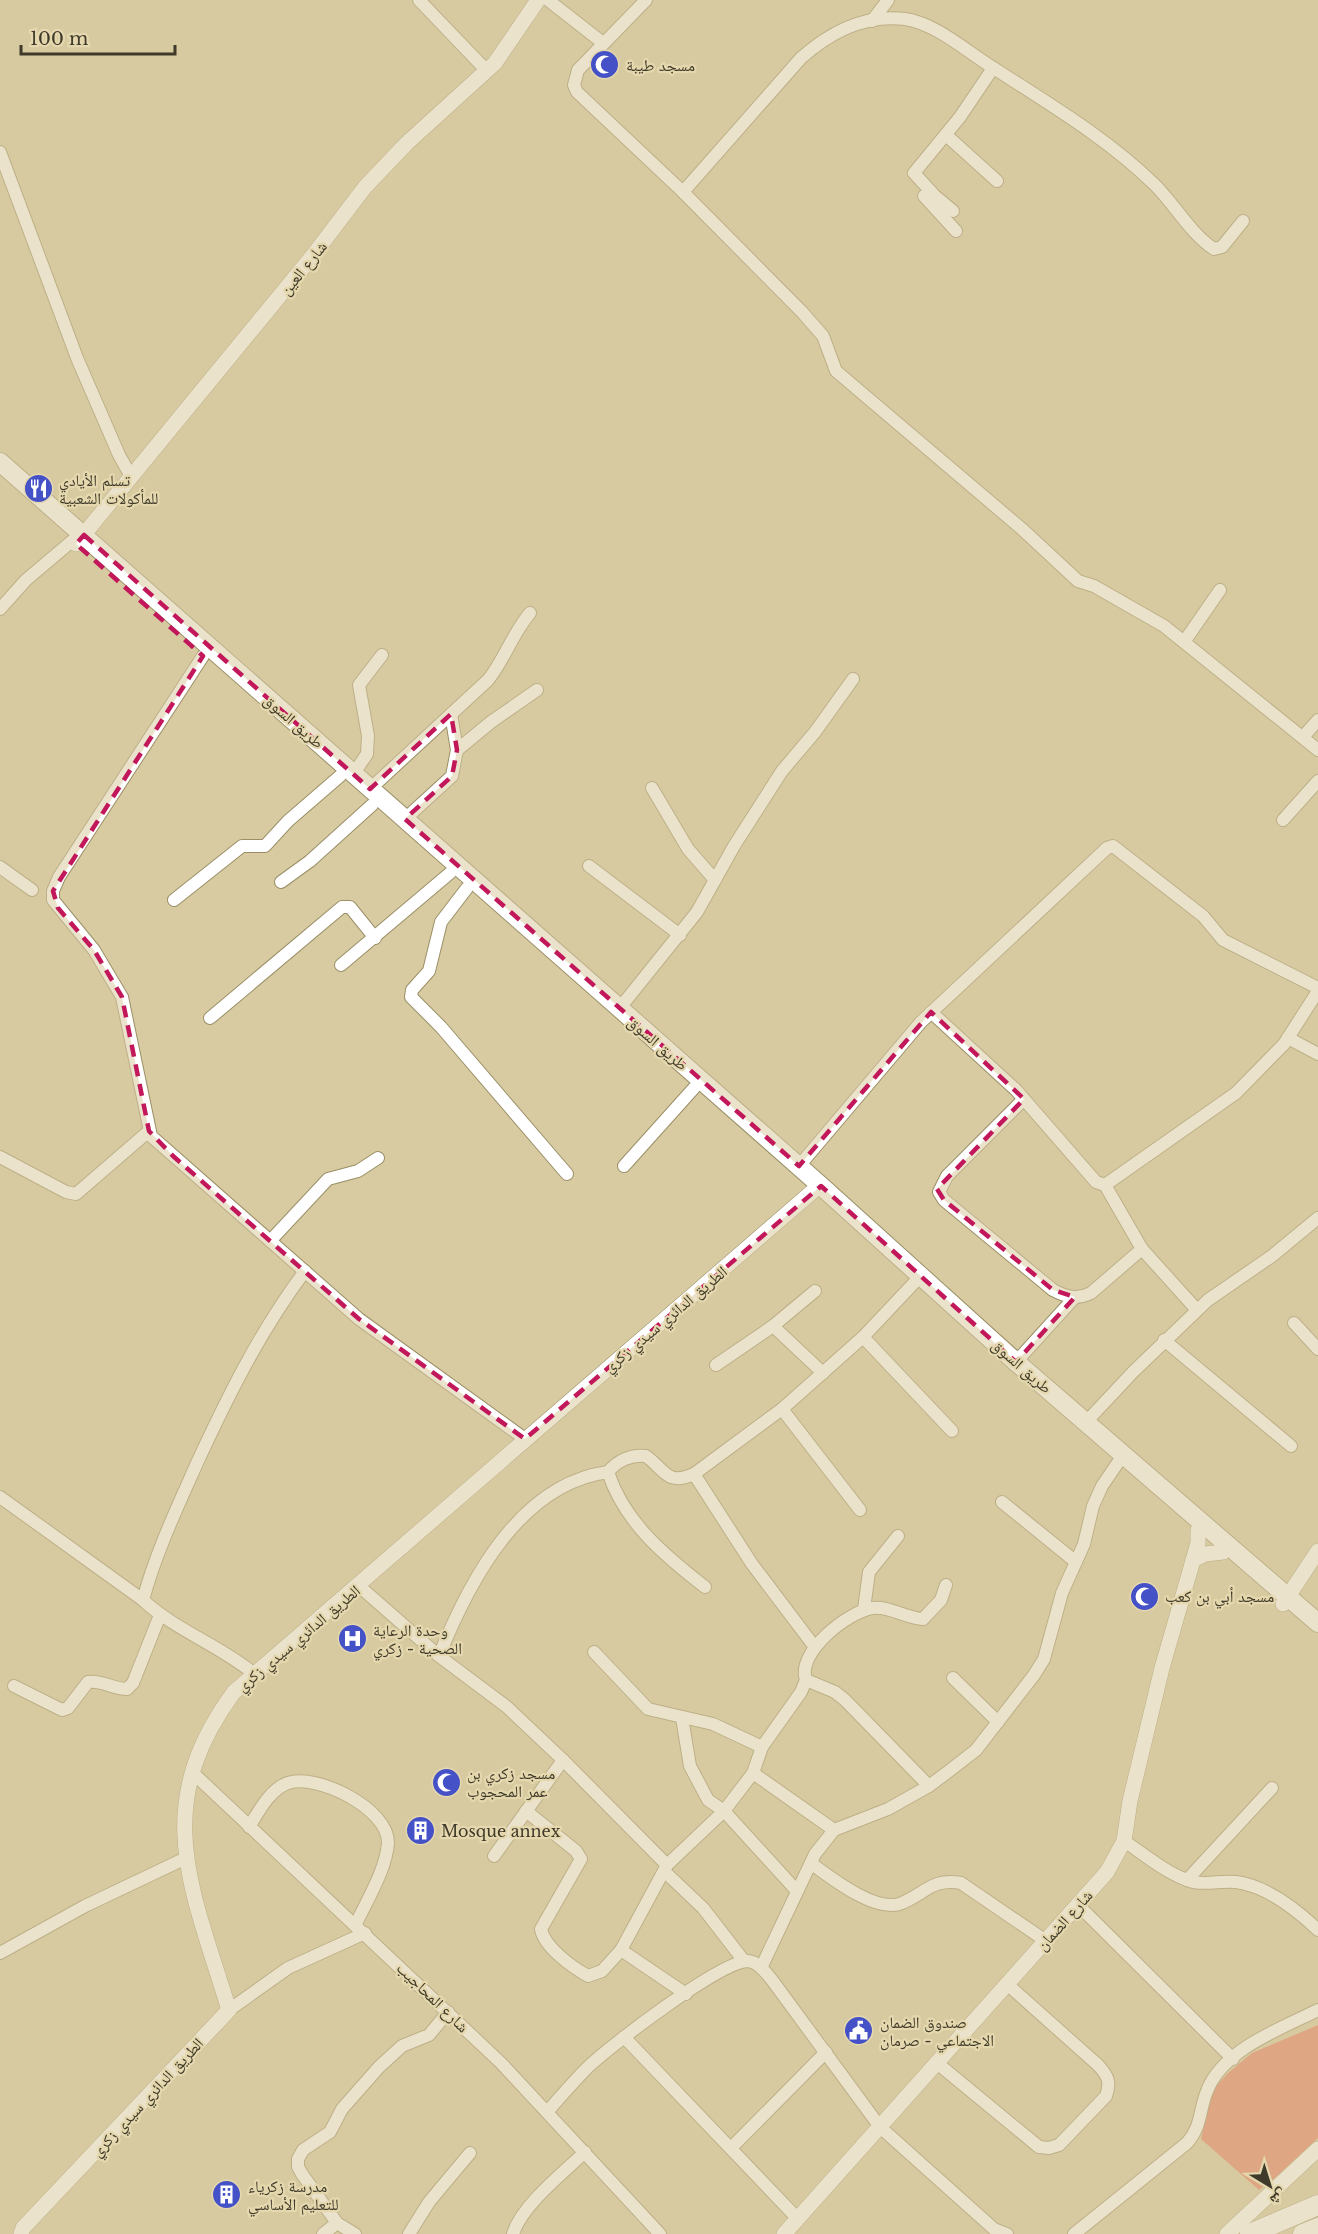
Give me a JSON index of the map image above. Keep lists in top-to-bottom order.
{
  "streets": {
    "main road": ["طريق السوق"],
    "street": [
      "شارع العين",
      "الطريق الدائري سيدي زكري",
      "شارع الضمان",
      "شارع المحاجيب"
    ]
  },
  "crossings": [
    ["شارع العين", "طريق السوق"],
    ["طريق السوق", "الطريق الدائري سيدي زكري"],
    ["طريق السوق", "شارع الضمان"],
    ["الطريق الدائري سيدي زكري", "شارع المحاجيب"]
  ],
  "places": {
    "mosque": ["مسجد طيبة", "مسجد أبي بن كعب", "مسجد زكري بن عمر المحجوب"],
    "restaurant": ["تسلم الأيادي للمأكولات الشعبية"],
    "hospital": ["وحدة الرعاية الصحية - زكري"],
    "building": ["Mosque annex", "مدرسة زكرياء للتعليم الأساسي"],
    "public building": ["صندوق الضمان الاجتماعي - صرمان"]
  },
  "scale_bar": "100 m",
  "north": "bottom right"
}
